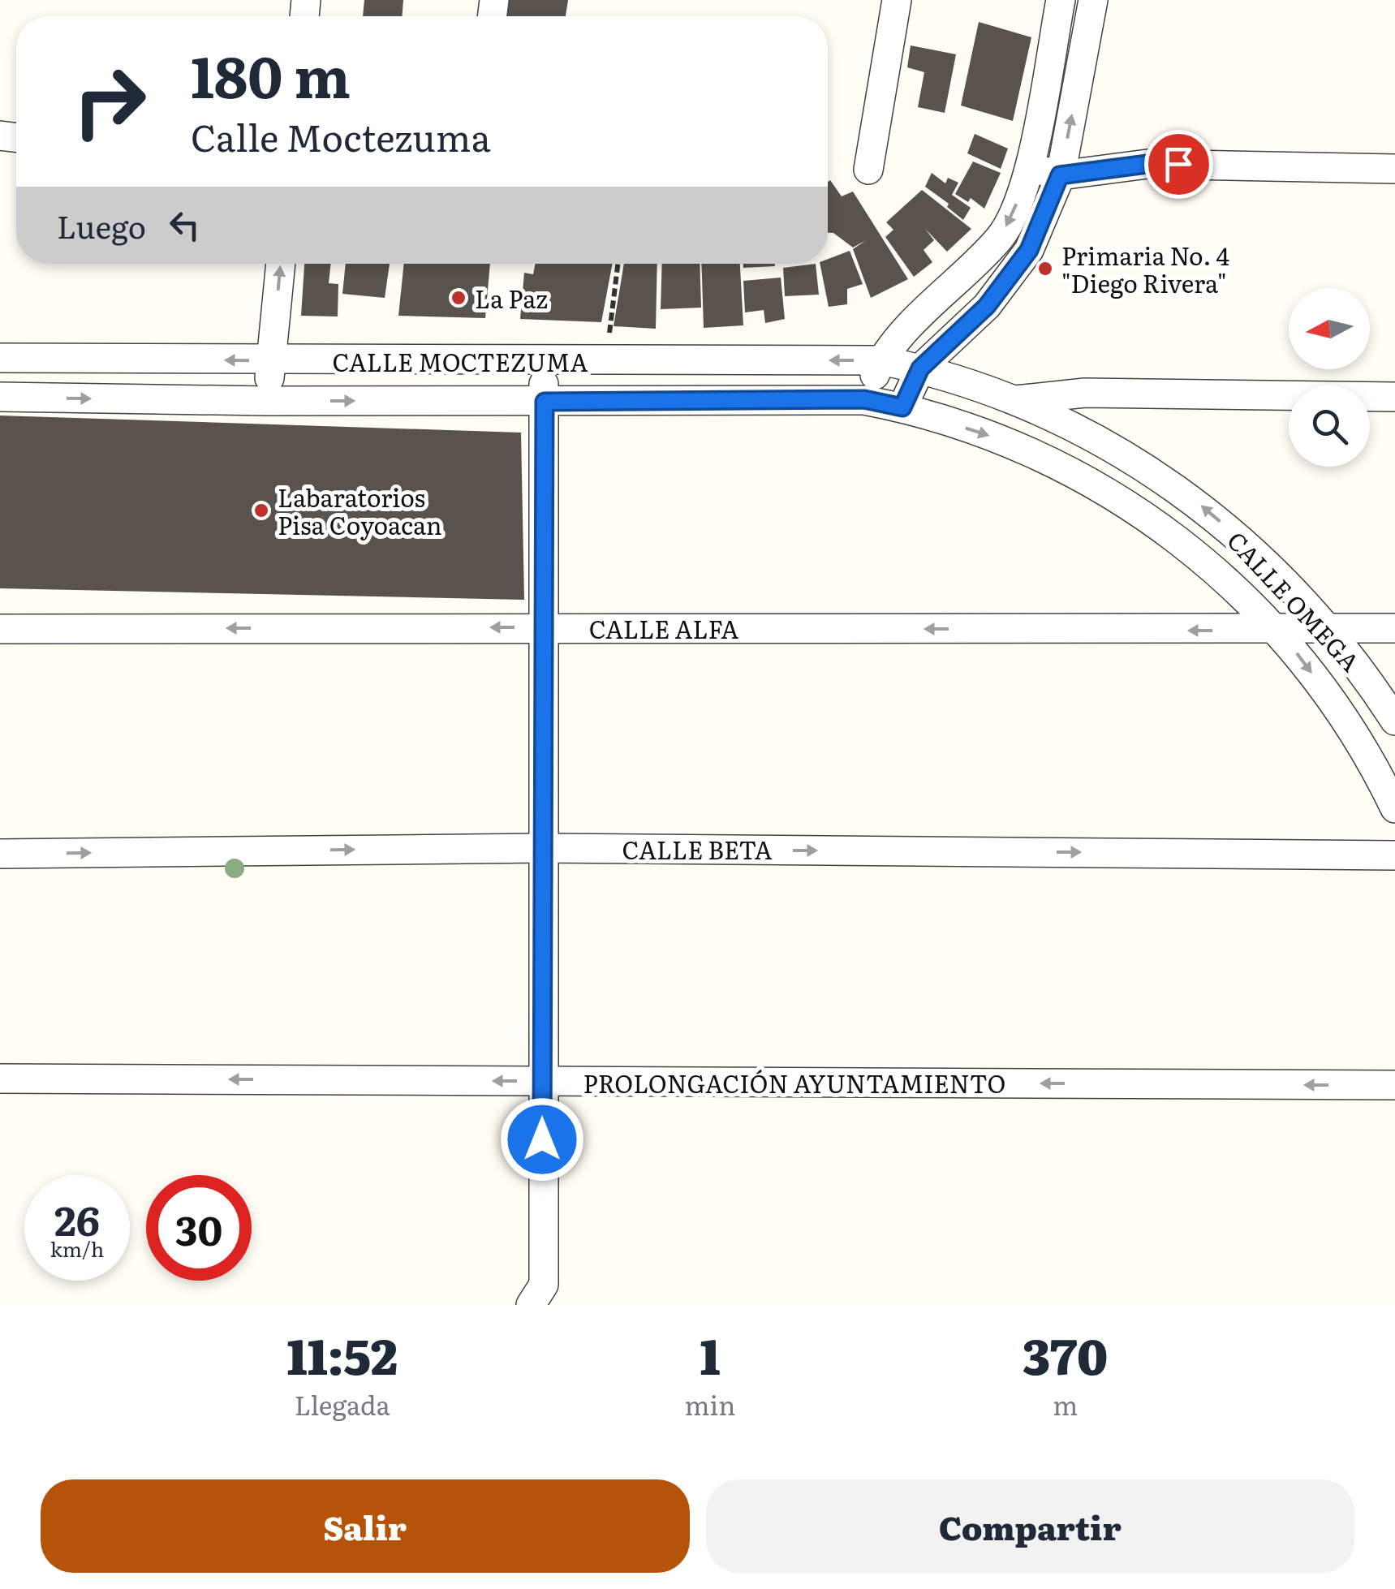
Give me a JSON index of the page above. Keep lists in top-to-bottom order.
{
  "streets": {
    "street": [
      "CALLE MOCTEZUMA",
      "CALLE OMEGA",
      "CALLE ALFA",
      "CALLE BETA",
      "PROLONGACIÓN AYUNTAMIENTO"
    ]
  },
  "crossings": [
    ["CALLE MOCTEZUMA", "CALLE OMEGA"],
    ["CALLE OMEGA", "CALLE ALFA"]
  ],
  "one_way": ["CALLE ALFA", "CALLE BETA", "PROLONGACIÓN AYUNTAMIENTO"],
  "places": ["Primaria No. 4 \"Diego Rivera\"", "La Paz", "Labaratorios Pisa Coyoacan"],
  "north": "left",
  "page": {
    "turn": ["180 m", "Calle Moctezuma"],
    "then": "Luego",
    "speed": "26 km/h",
    "limit": "30",
    "eta": [
      "11:52",
      "Llegada",
      "1",
      "min",
      "370",
      "m"
    ],
    "buttons": ["Salir", "Compartir"]
  }
}
